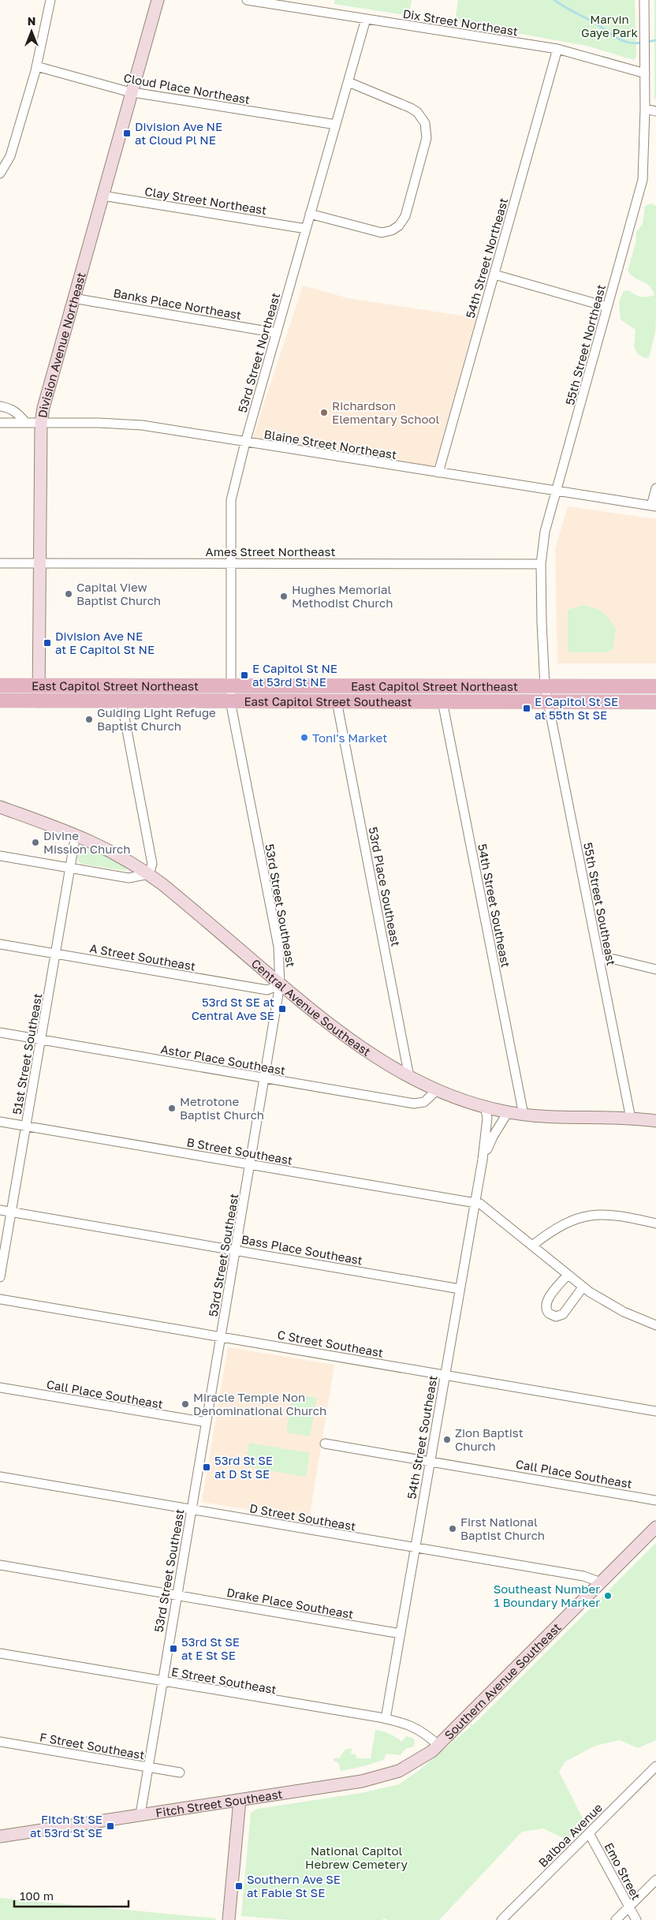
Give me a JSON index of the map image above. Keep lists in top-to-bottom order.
{
  "streets": {
    "main road": [
      "Division Avenue Northeast",
      "East Capitol Street Northeast",
      "East Capitol Street Southeast",
      "Central Avenue Southeast",
      "Southern Avenue Southeast",
      "Fitch Street Southeast"
    ],
    "street": [
      "Dix Street Northeast",
      "Cloud Place Northeast",
      "Clay Street Northeast",
      "54th Street Northeast",
      "Banks Place Northeast",
      "55th Street Northeast",
      "53rd Street Northeast",
      "Blaine Street Northeast",
      "Ames Street Northeast",
      "53rd Place Southeast",
      "55th Street Southeast",
      "53rd Street Southeast",
      "54th Street Southeast",
      "A Street Southeast",
      "51st Street Southeast",
      "Astor Place Southeast",
      "B Street Southeast",
      "Bass Place Southeast",
      "C Street Southeast",
      "Call Place Southeast",
      "D Street Southeast",
      "Drake Place Southeast",
      "E Street Southeast",
      "F Street Southeast",
      "Balboa Avenue",
      "Emo Street"
    ]
  },
  "crossings": [
    ["Dix Street Northeast", "54th Street Northeast"],
    ["Dix Street Northeast", "55th Street Northeast"],
    ["Dix Street Northeast", "53rd Street Northeast"],
    ["Cloud Place Northeast", "Division Avenue Northeast"],
    ["Cloud Place Northeast", "53rd Street Northeast"],
    ["Clay Street Northeast", "Division Avenue Northeast"],
    ["Clay Street Northeast", "53rd Street Northeast"],
    ["54th Street Northeast", "Blaine Street Northeast"],
    ["Banks Place Northeast", "Division Avenue Northeast"],
    ["Banks Place Northeast", "53rd Street Northeast"],
    ["55th Street Northeast", "Blaine Street Northeast"],
    ["55th Street Northeast", "Ames Street Northeast"],
    ["55th Street Northeast", "East Capitol Street Northeast"],
    ["55th Street Northeast", "East Capitol Street Southeast"],
    ["55th Street Northeast", "55th Street Southeast"],
    ["Division Avenue Northeast", "Blaine Street Northeast"],
    ["Division Avenue Northeast", "Ames Street Northeast"],
    ["Division Avenue Northeast", "East Capitol Street Northeast"],
    ["Division Avenue Northeast", "East Capitol Street Southeast"],
    ["53rd Street Northeast", "Blaine Street Northeast"],
    ["53rd Street Northeast", "Ames Street Northeast"],
    ["53rd Street Northeast", "East Capitol Street Northeast"],
    ["53rd Street Northeast", "East Capitol Street Southeast"],
    ["53rd Street Northeast", "53rd Street Southeast"],
    ["East Capitol Street Northeast", "East Capitol Street Southeast"],
    ["East Capitol Street Northeast", "55th Street Southeast"],
    ["East Capitol Street Southeast", "53rd Place Southeast"],
    ["East Capitol Street Southeast", "55th Street Southeast"],
    ["East Capitol Street Southeast", "53rd Street Southeast"],
    ["East Capitol Street Southeast", "54th Street Southeast"],
    ["53rd Place Southeast", "Central Avenue Southeast"],
    ["55th Street Southeast", "Central Avenue Southeast"],
    ["53rd Street Southeast", "A Street Southeast"],
    ["53rd Street Southeast", "Central Avenue Southeast"],
    ["53rd Street Southeast", "Astor Place Southeast"],
    ["53rd Street Southeast", "B Street Southeast"],
    ["53rd Street Southeast", "Bass Place Southeast"],
    ["53rd Street Southeast", "C Street Southeast"],
    ["53rd Street Southeast", "Call Place Southeast"],
    ["53rd Street Southeast", "D Street Southeast"],
    ["53rd Street Southeast", "Drake Place Southeast"],
    ["53rd Street Southeast", "E Street Southeast"],
    ["53rd Street Southeast", "F Street Southeast"],
    ["53rd Street Southeast", "Fitch Street Southeast"],
    ["54th Street Southeast", "Central Avenue Southeast"],
    ["54th Street Southeast", "B Street Southeast"],
    ["54th Street Southeast", "Bass Place Southeast"],
    ["54th Street Southeast", "C Street Southeast"],
    ["54th Street Southeast", "Call Place Southeast"],
    ["54th Street Southeast", "D Street Southeast"],
    ["54th Street Southeast", "Drake Place Southeast"],
    ["54th Street Southeast", "E Street Southeast"],
    ["A Street Southeast", "Central Avenue Southeast"],
    ["A Street Southeast", "51st Street Southeast"],
    ["Central Avenue Southeast", "51st Street Southeast"],
    ["Central Avenue Southeast", "Astor Place Southeast"],
    ["51st Street Southeast", "Astor Place Southeast"],
    ["51st Street Southeast", "B Street Southeast"],
    ["51st Street Southeast", "Bass Place Southeast"],
    ["D Street Southeast", "Southern Avenue Southeast"],
    ["E Street Southeast", "Southern Avenue Southeast"],
    ["E Street Southeast", "Fitch Street Southeast"],
    ["Southern Avenue Southeast", "Fitch Street Southeast"],
    ["Balboa Avenue", "Emo Street"]
  ],
  "parks": ["Marvin Gaye Park", "National Capitol Hebrew Cemetery"],
  "places": {
    "transit": [
      "Division Ave NE at Cloud Pl NE",
      "Division Ave NE at E Capitol St NE",
      "E Capitol St NE at 53rd St NE",
      "E Capitol St SE at 55th St SE",
      "53rd St SE at Central Ave SE",
      "53rd St SE at D St SE",
      "53rd St SE at E St SE",
      "Fitch St SE at 53rd St SE",
      "Southern Ave SE at Fable St SE"
    ],
    "other": [
      "Richardson Elementary School",
      "Capital View Baptist Church",
      "Hughes Memorial Methodist Church",
      "Guiding Light Refuge Baptist Church",
      "Toni's Market",
      "Divine Mission Church",
      "Metrotone Baptist Church",
      "Miracle Temple Non Denominational Church",
      "Zion Baptist Church",
      "First National Baptist Church",
      "Southeast Number 1 Boundary Marker"
    ]
  },
  "scale_bar": "100 m",
  "north": "top"
}
